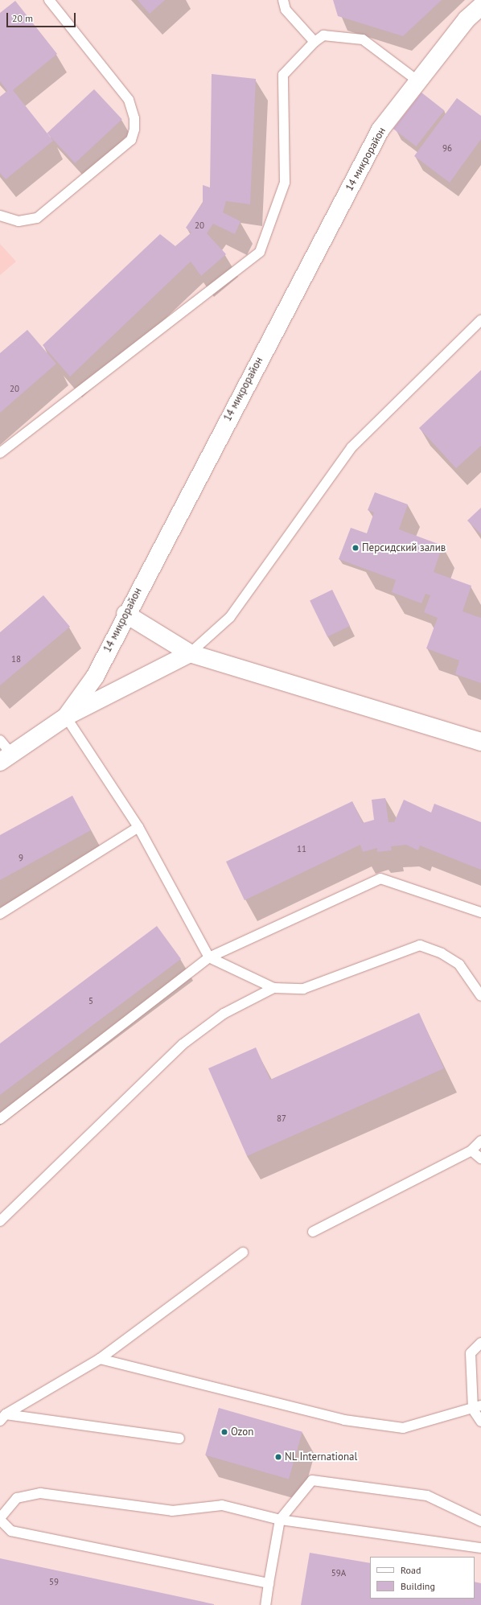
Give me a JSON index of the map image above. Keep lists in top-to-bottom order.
{
  "streets": {
    "street": ["14 микрорайон"]
  },
  "places": ["Персидский залив", "Ozon", "NL International"],
  "house_numbers": [
    "96",
    "20",
    "20",
    "18",
    "11",
    "9",
    "5",
    "87",
    "59А",
    "59"
  ],
  "legend": ["Road", "Building"],
  "scale_bar": "20 m"
}
